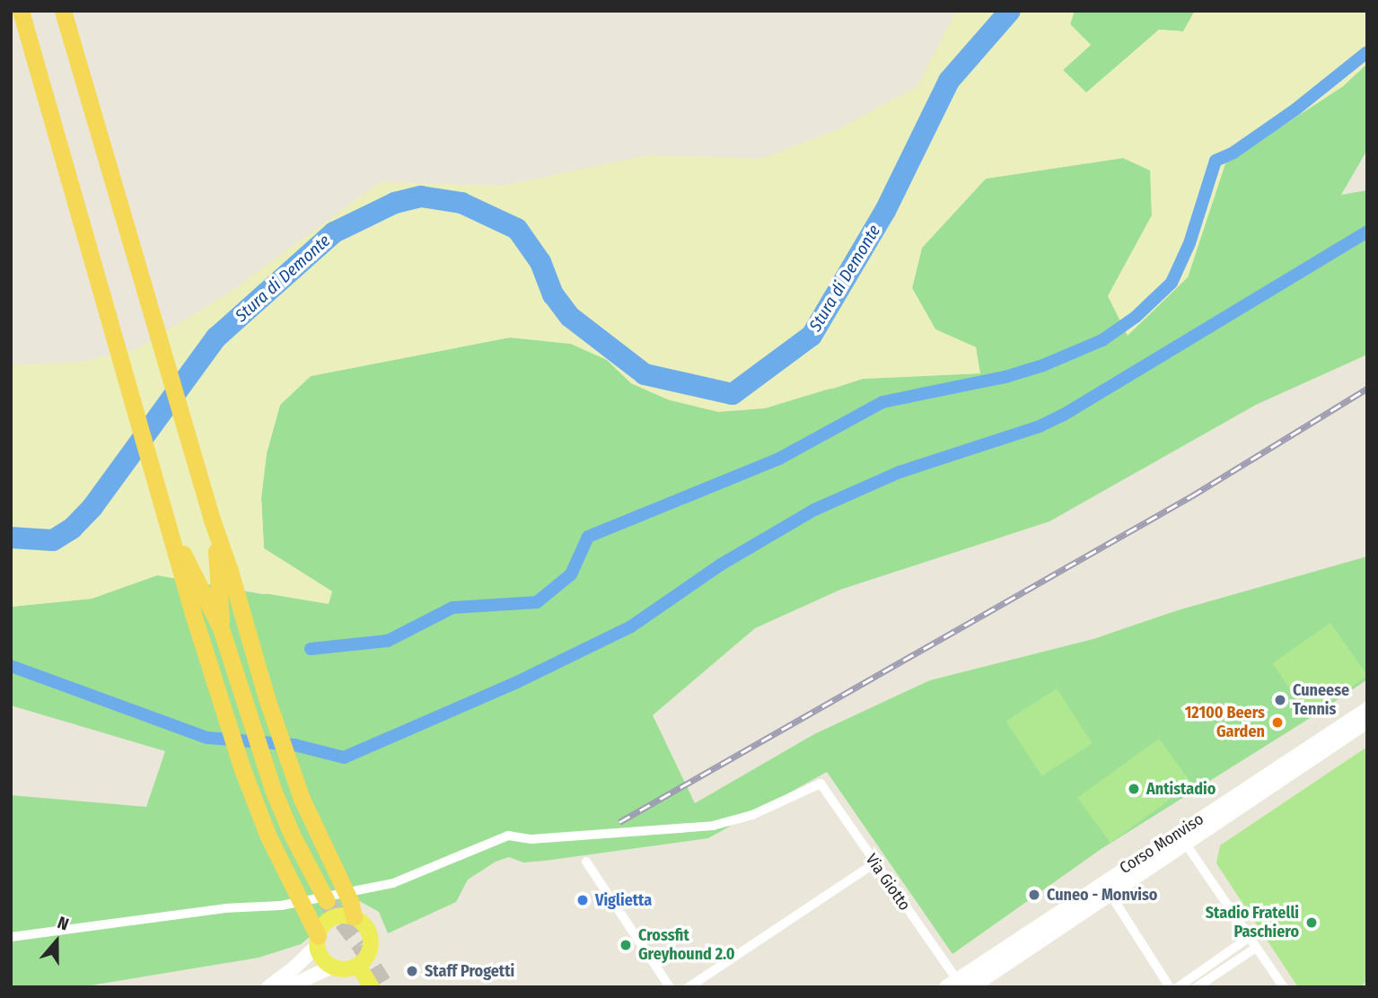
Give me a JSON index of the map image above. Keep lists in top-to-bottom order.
{
  "streets": {
    "main road": ["Corso Monviso"],
    "street": ["Via Giotto"]
  },
  "crossings": [
    ["Corso Monviso", "Via Giotto"]
  ],
  "water": ["Stura di Demonte"],
  "places": [
    "Cuneese Tennis",
    "12100 Beers Garden",
    "Antistadio",
    "Cuneo - Monviso",
    "Viglietta",
    "Stadio Fratelli Paschiero",
    "Crossfit Greyhound 2.0",
    "Staff Progetti"
  ],
  "north": "top"
}
